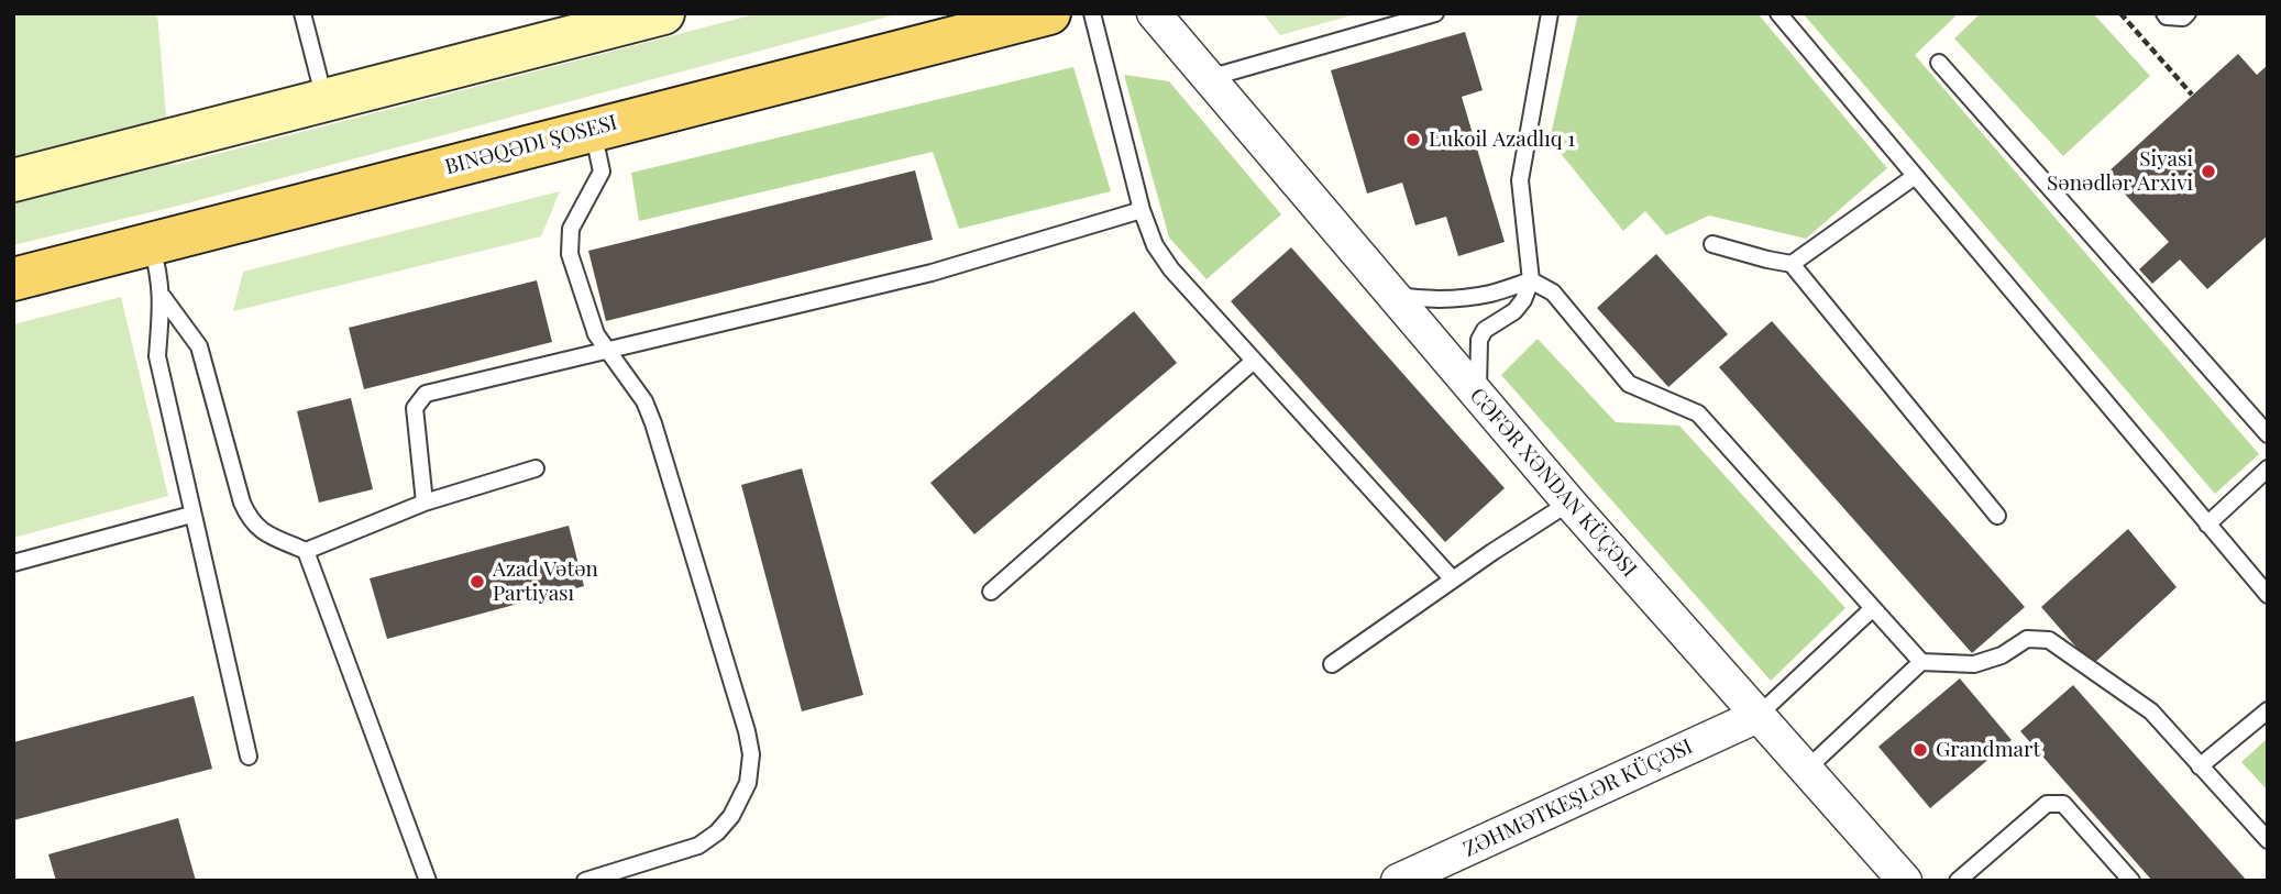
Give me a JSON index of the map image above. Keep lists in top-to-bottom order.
{
  "streets": {
    "main road": ["BINƏQƏDI ŞOSESI"],
    "street": ["CƏFƏR XƏNDAN KÜÇƏSI", "ZƏHMƏTKEŞLƏR KÜÇƏSI"]
  },
  "crossings": [
    ["CƏFƏR XƏNDAN KÜÇƏSI", "ZƏHMƏTKEŞLƏR KÜÇƏSI"]
  ],
  "places": [
    "Lukoil Azadlıq 1",
    "Siyasi Sənədlər Arxivi",
    "Azad Vətən Partiyası",
    "Grandmart"
  ]
}
